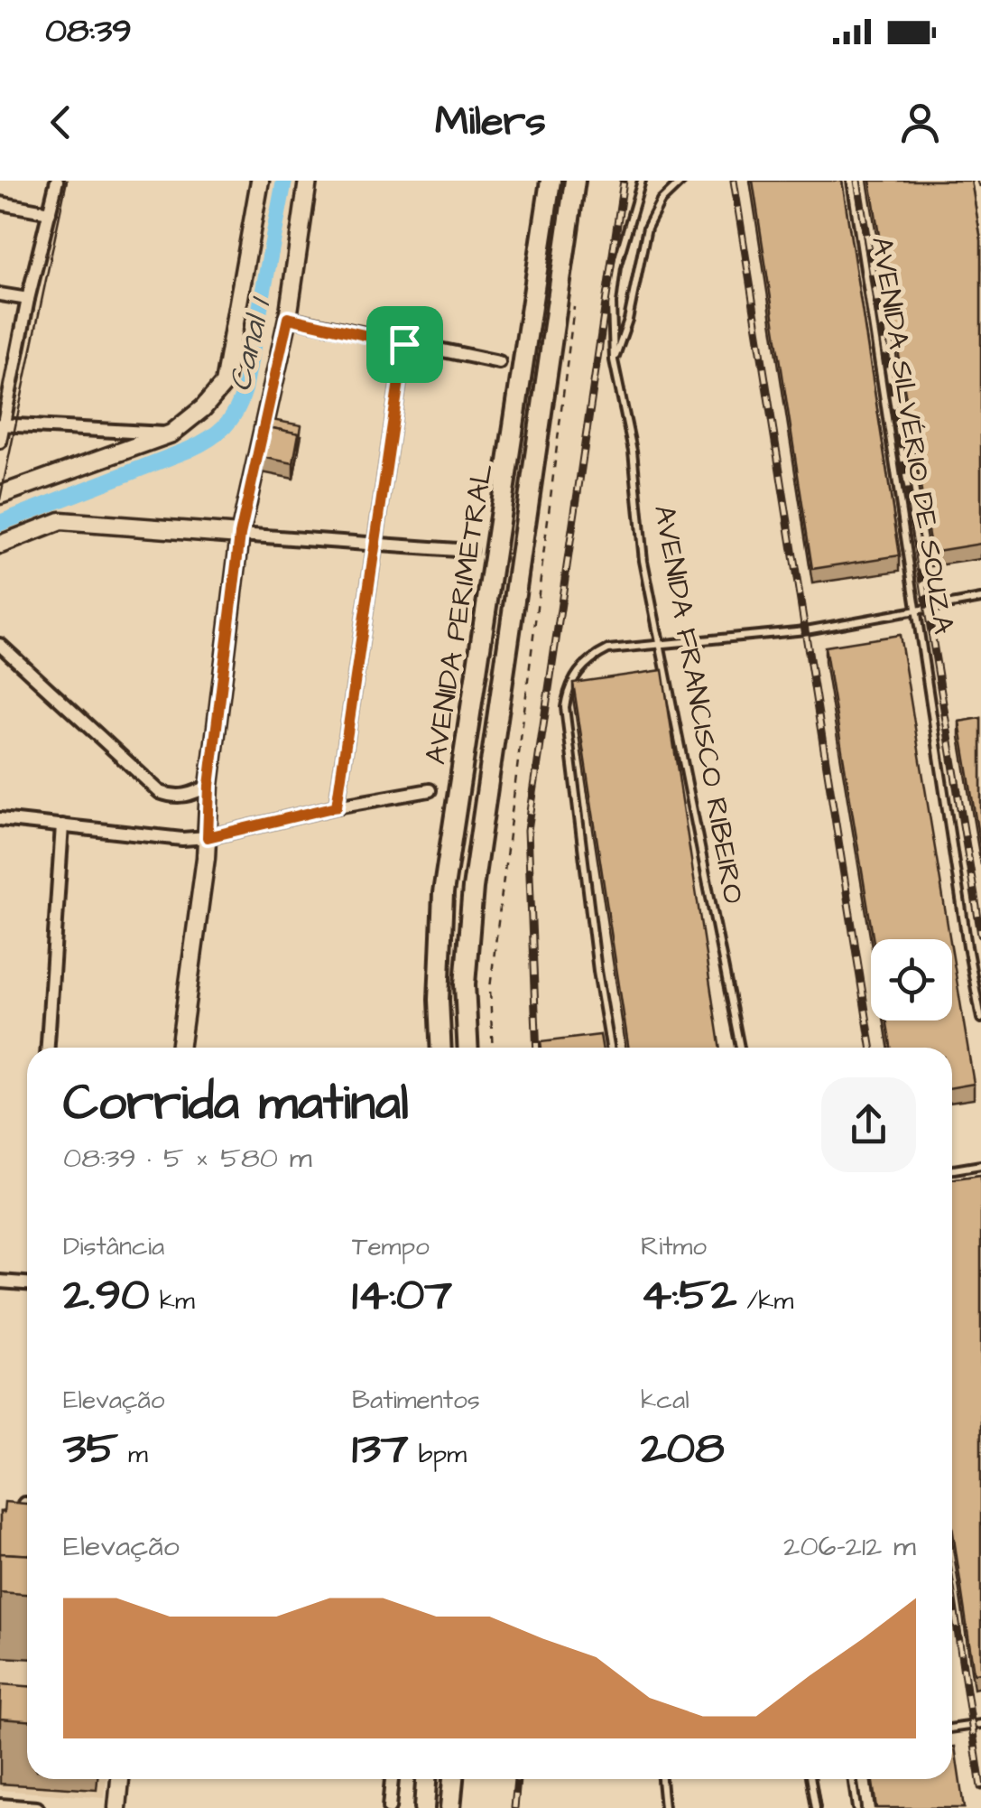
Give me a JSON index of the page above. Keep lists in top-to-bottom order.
{
  "streets": {
    "main road": ["AVENIDA PERIMETRAL"],
    "lane": ["AVENIDA SILVÉRIO DE SOUZA", "AVENIDA FRANCISCO RIBEIRO"]
  },
  "water": ["Canal 1"],
  "page": {
    "status": "08:39",
    "header": "Milers",
    "heading": ["Corrida matinal", "08:39 · 5 × 580 m"],
    "stats": [
      ["Distância", "2.90 km"],
      ["Tempo", "14:07"],
      ["Ritmo", "4:52 /km"],
      ["Elevação", "35 m"],
      ["Batimentos", "137 bpm"],
      ["kcal", "208"]
    ],
    "chart": ["Elevação", "206–212 m"]
  }
}
